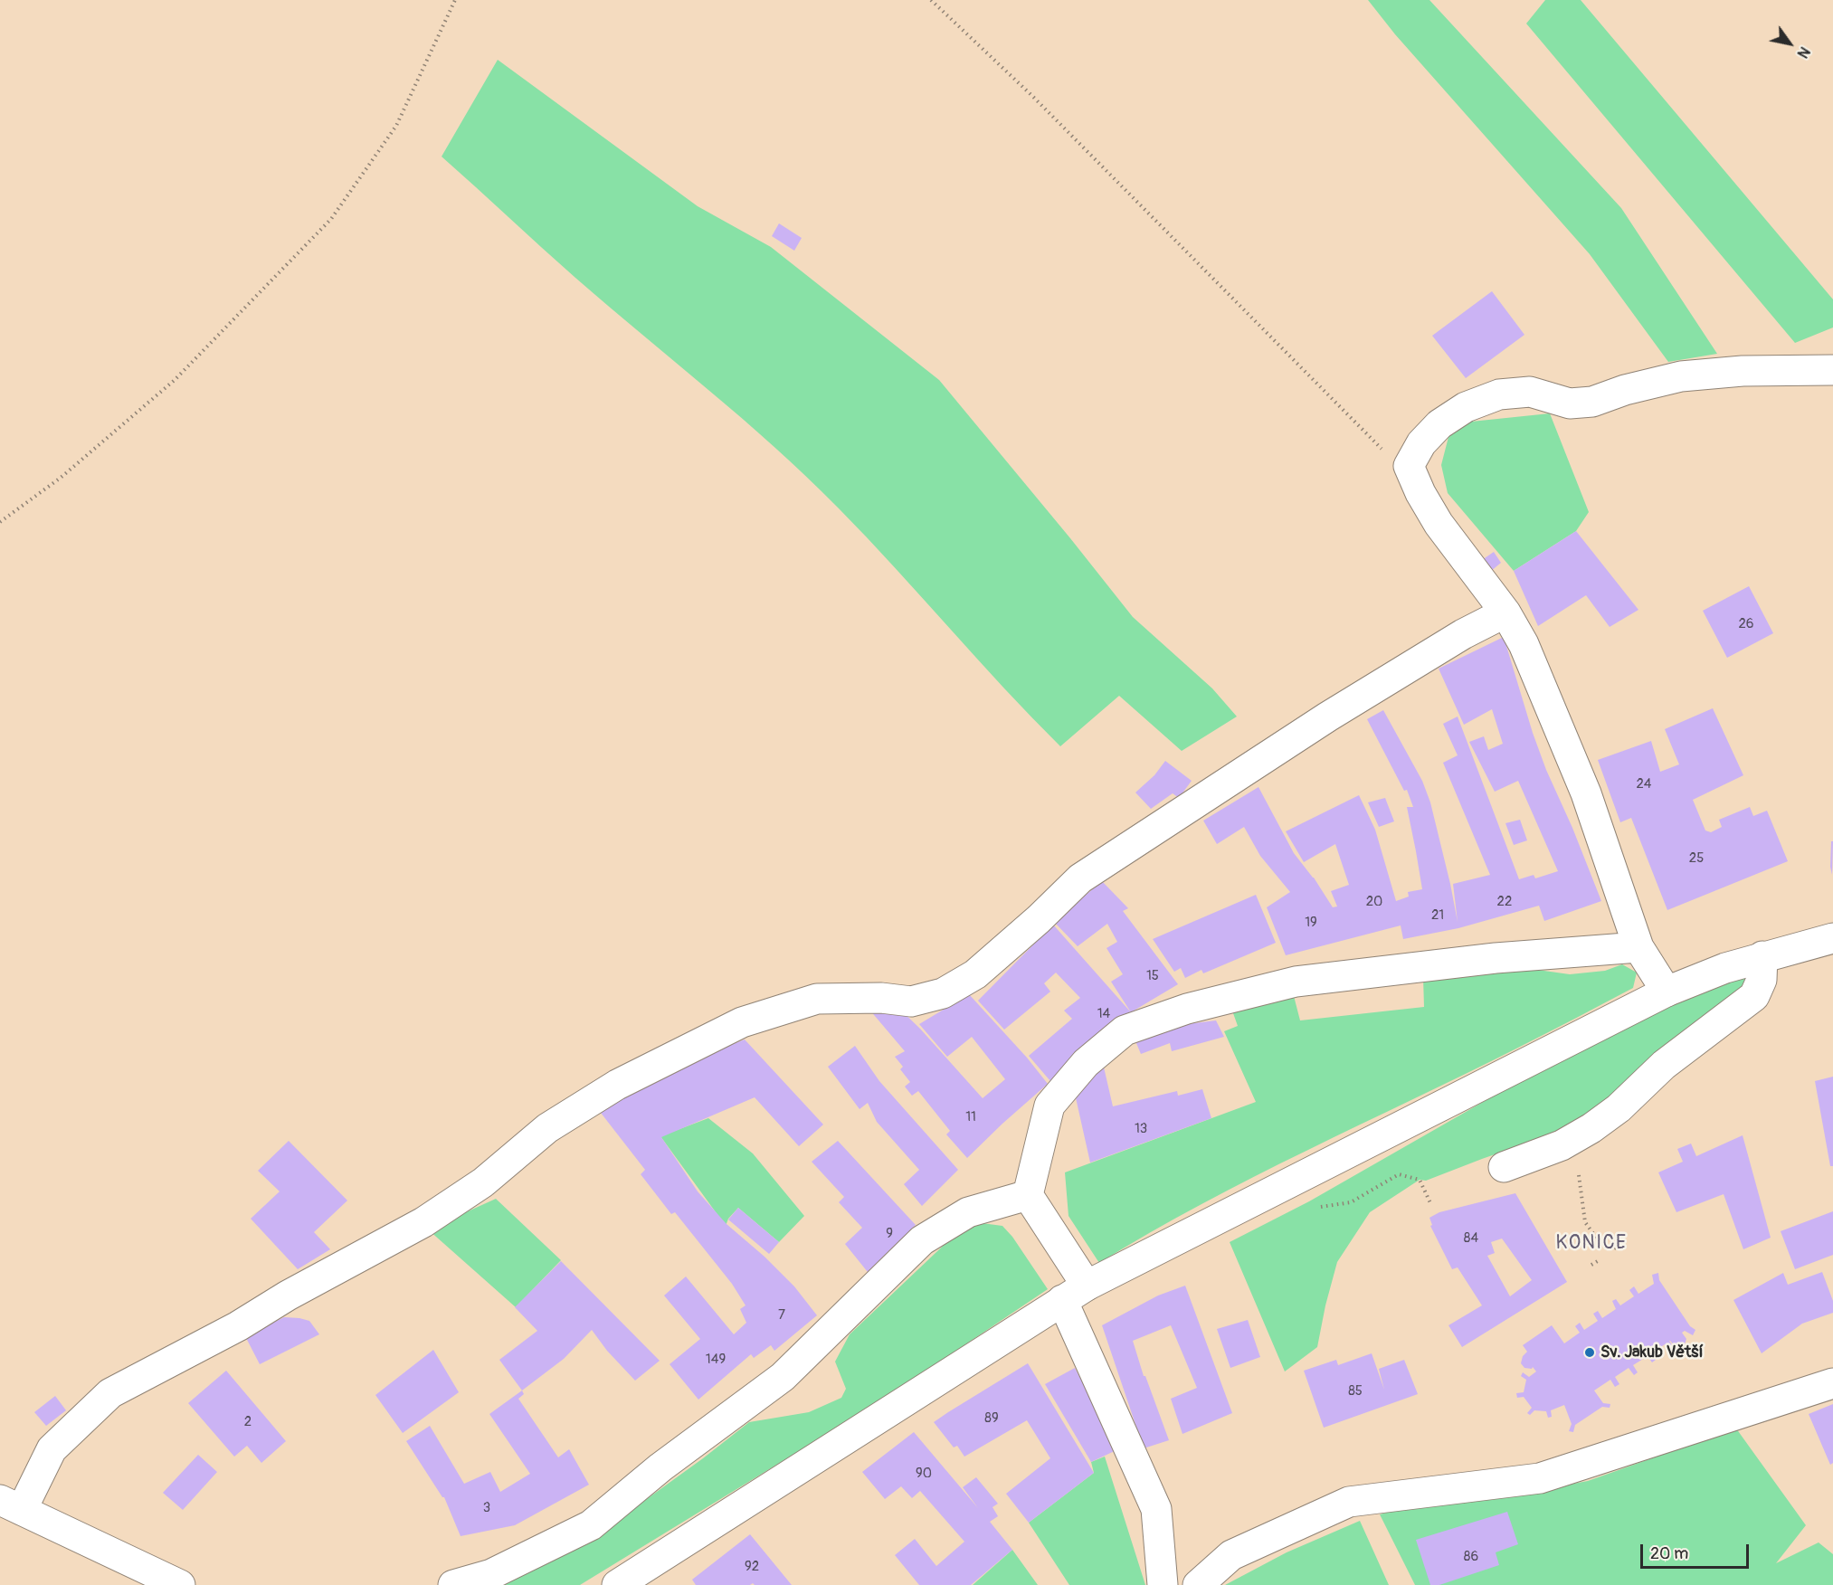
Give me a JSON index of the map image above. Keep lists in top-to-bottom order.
{
  "districts": ["KONICE"],
  "places": ["Sv. Jakub Větší"],
  "house_numbers": [
    "26",
    "24",
    "25",
    "20",
    "22",
    "21",
    "19",
    "15",
    "14",
    "11",
    "13",
    "9",
    "84",
    "7",
    "149",
    "85",
    "89",
    "2",
    "90",
    "3",
    "86",
    "92"
  ],
  "scale_bar": "20 m",
  "north": "bottom right"
}
